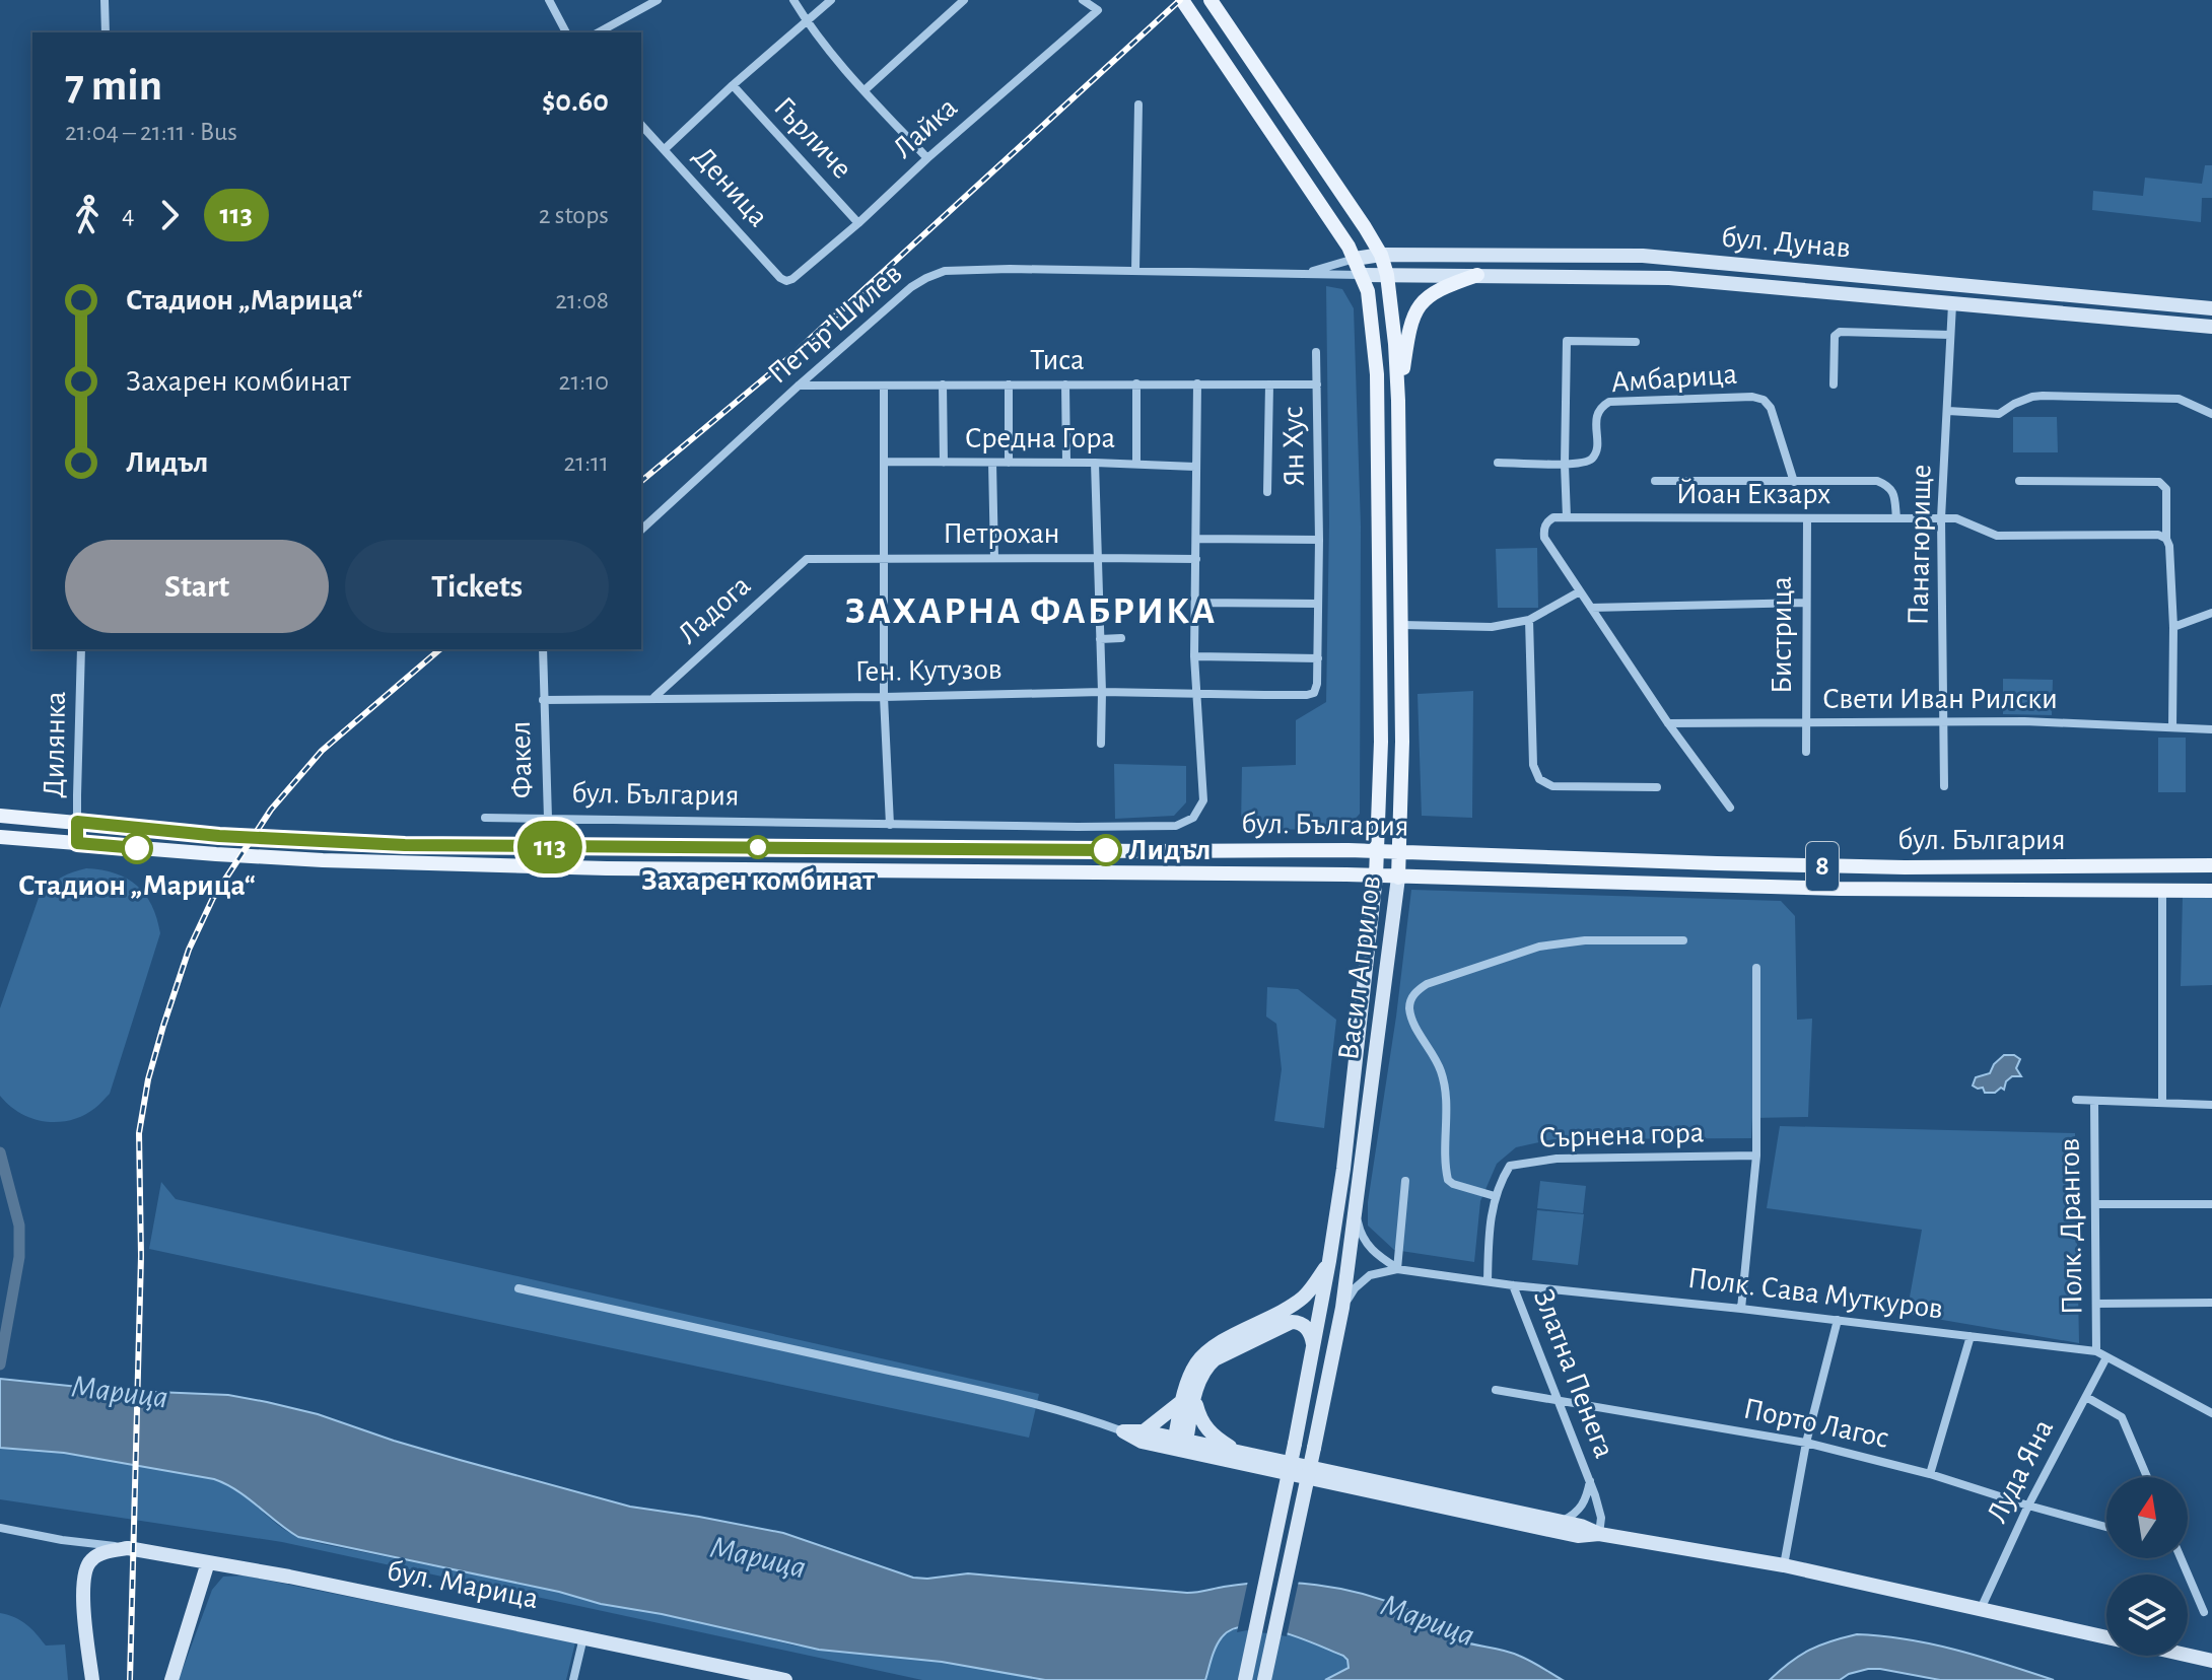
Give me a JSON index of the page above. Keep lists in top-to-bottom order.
{
  "streets": {
    "main road": [
      "бул. Дунав",
      "бул. България",
      "8",
      "Васил Априлов",
      "бул. Марица"
    ],
    "street": [
      "Лайка",
      "Гърличе",
      "Деница",
      "Петър Шилев",
      "Тиса",
      "Амбарица",
      "Средна Гора",
      "Ян Хус",
      "Йоан Екзарх",
      "Петрохан",
      "Панагюрище",
      "Ладога",
      "Бистрица",
      "Ген. Кутузов",
      "Свети Иван Рилски",
      "Дилянка",
      "Факел",
      "Сърнена гора",
      "Полк. Дрангов",
      "Полк. Сава Муткуров",
      "Златна Пенега",
      "Порто Лагос",
      "Луда Яна"
    ]
  },
  "crossings": [
    ["Лайка", "Гърличе"],
    ["Лайка", "Деница"],
    ["бул. Дунав", "Петър Шилев"],
    ["бул. Дунав", "Панагюрище"],
    ["бул. Дунав", "Васил Априлов"],
    ["Петър Шилев", "Тиса"],
    ["Петър Шилев", "Васил Априлов"],
    ["Тиса", "Ян Хус"],
    ["Ян Хус", "Ген. Кутузов"],
    ["Йоан Екзарх", "Панагюрище"],
    ["Йоан Екзарх", "Бистрица"],
    ["Петрохан", "Ладога"],
    ["Панагюрище", "Свети Иван Рилски"],
    ["Ладога", "Ген. Кутузов"],
    ["Бистрица", "Свети Иван Рилски"],
    ["Ген. Кутузов", "Факел"],
    ["Ген. Кутузов", "бул. България"],
    ["Дилянка", "бул. България"],
    ["Факел", "бул. България"],
    ["бул. България", "Васил Априлов"],
    ["Сърнена гора", "Полк. Сава Муткуров"],
    ["Полк. Дрангов", "Полк. Сава Муткуров"],
    ["Полк. Сава Муткуров", "Златна Пенега"],
    ["Полк. Сава Муткуров", "Луда Яна"],
    ["Златна Пенега", "Порто Лагос"],
    ["Порто Лагос", "Луда Яна"]
  ],
  "districts": ["ЗАХАРНА ФАБРИКА"],
  "water": ["Марица"],
  "places": ["Захарен комбинат", "Стадион „Марица“", "Лидъл"],
  "lines": ["bus line 113"],
  "north": "top",
  "page": {
    "on_map": "113",
    "heading": ["7 min", "21:04 – 21:11 · Bus", "$0.60"],
    "legs": ["4", "113", "2 stops"],
    "list": [
      {
        "name": "Стадион „Марица“",
        "value": "21:08"
      },
      {
        "name": "Захарен комбинат",
        "value": "21:10"
      },
      {
        "name": "Лидъл",
        "value": "21:11"
      }
    ],
    "buttons": ["Start", "Tickets"]
  }
}
